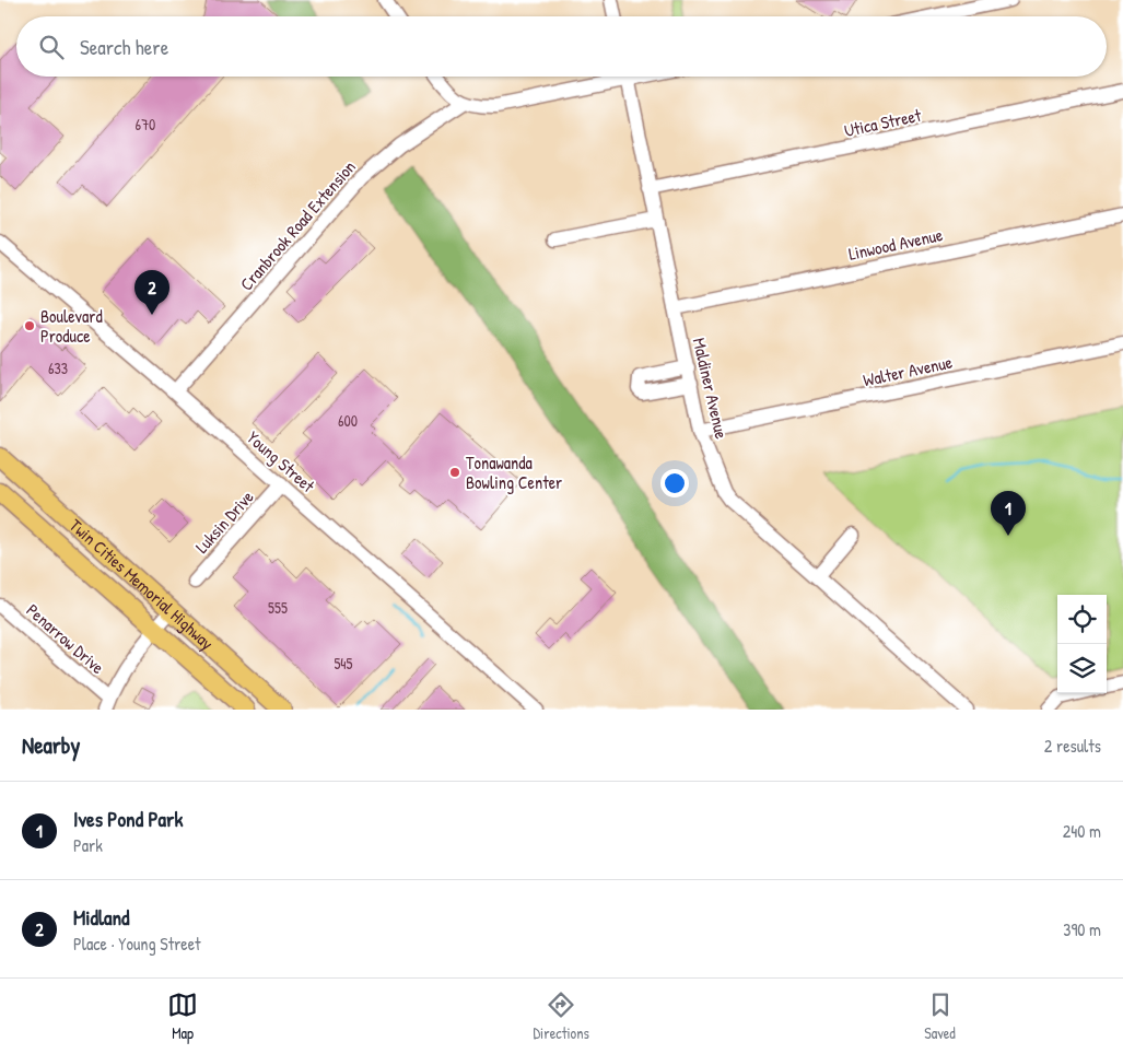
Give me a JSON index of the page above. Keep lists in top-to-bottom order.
{
  "streets": {
    "main road": ["Twin Cities Memorial Highway"],
    "street": [
      "Utica Street",
      "Cranbrook Road Extension",
      "Linwood Avenue",
      "Walter Avenue",
      "Maldiner Avenue",
      "Young Street",
      "Luksin Drive",
      "Penarrow Drive"
    ]
  },
  "crossings": [
    ["Utica Street", "Maldiner Avenue"],
    ["Cranbrook Road Extension", "Young Street"],
    ["Linwood Avenue", "Maldiner Avenue"],
    ["Walter Avenue", "Maldiner Avenue"],
    ["Young Street", "Luksin Drive"]
  ],
  "places": ["Boulevard Produce", "Tonawanda Bowling Center"],
  "house_numbers": [
    "670",
    "633",
    "600",
    "555",
    "545"
  ],
  "page": {
    "search": "Search here",
    "pins": ["2", "1"],
    "heading": ["Nearby", "2 results"],
    "list": [
      {
        "mark": "1",
        "name": "Ives Pond Park",
        "note": "Park",
        "value": "240 m"
      },
      {
        "mark": "2",
        "name": "Midland",
        "note": "Place · Young Street",
        "value": "390 m"
      }
    ],
    "nav": ["Map", "Directions", "Saved"]
  }
}
